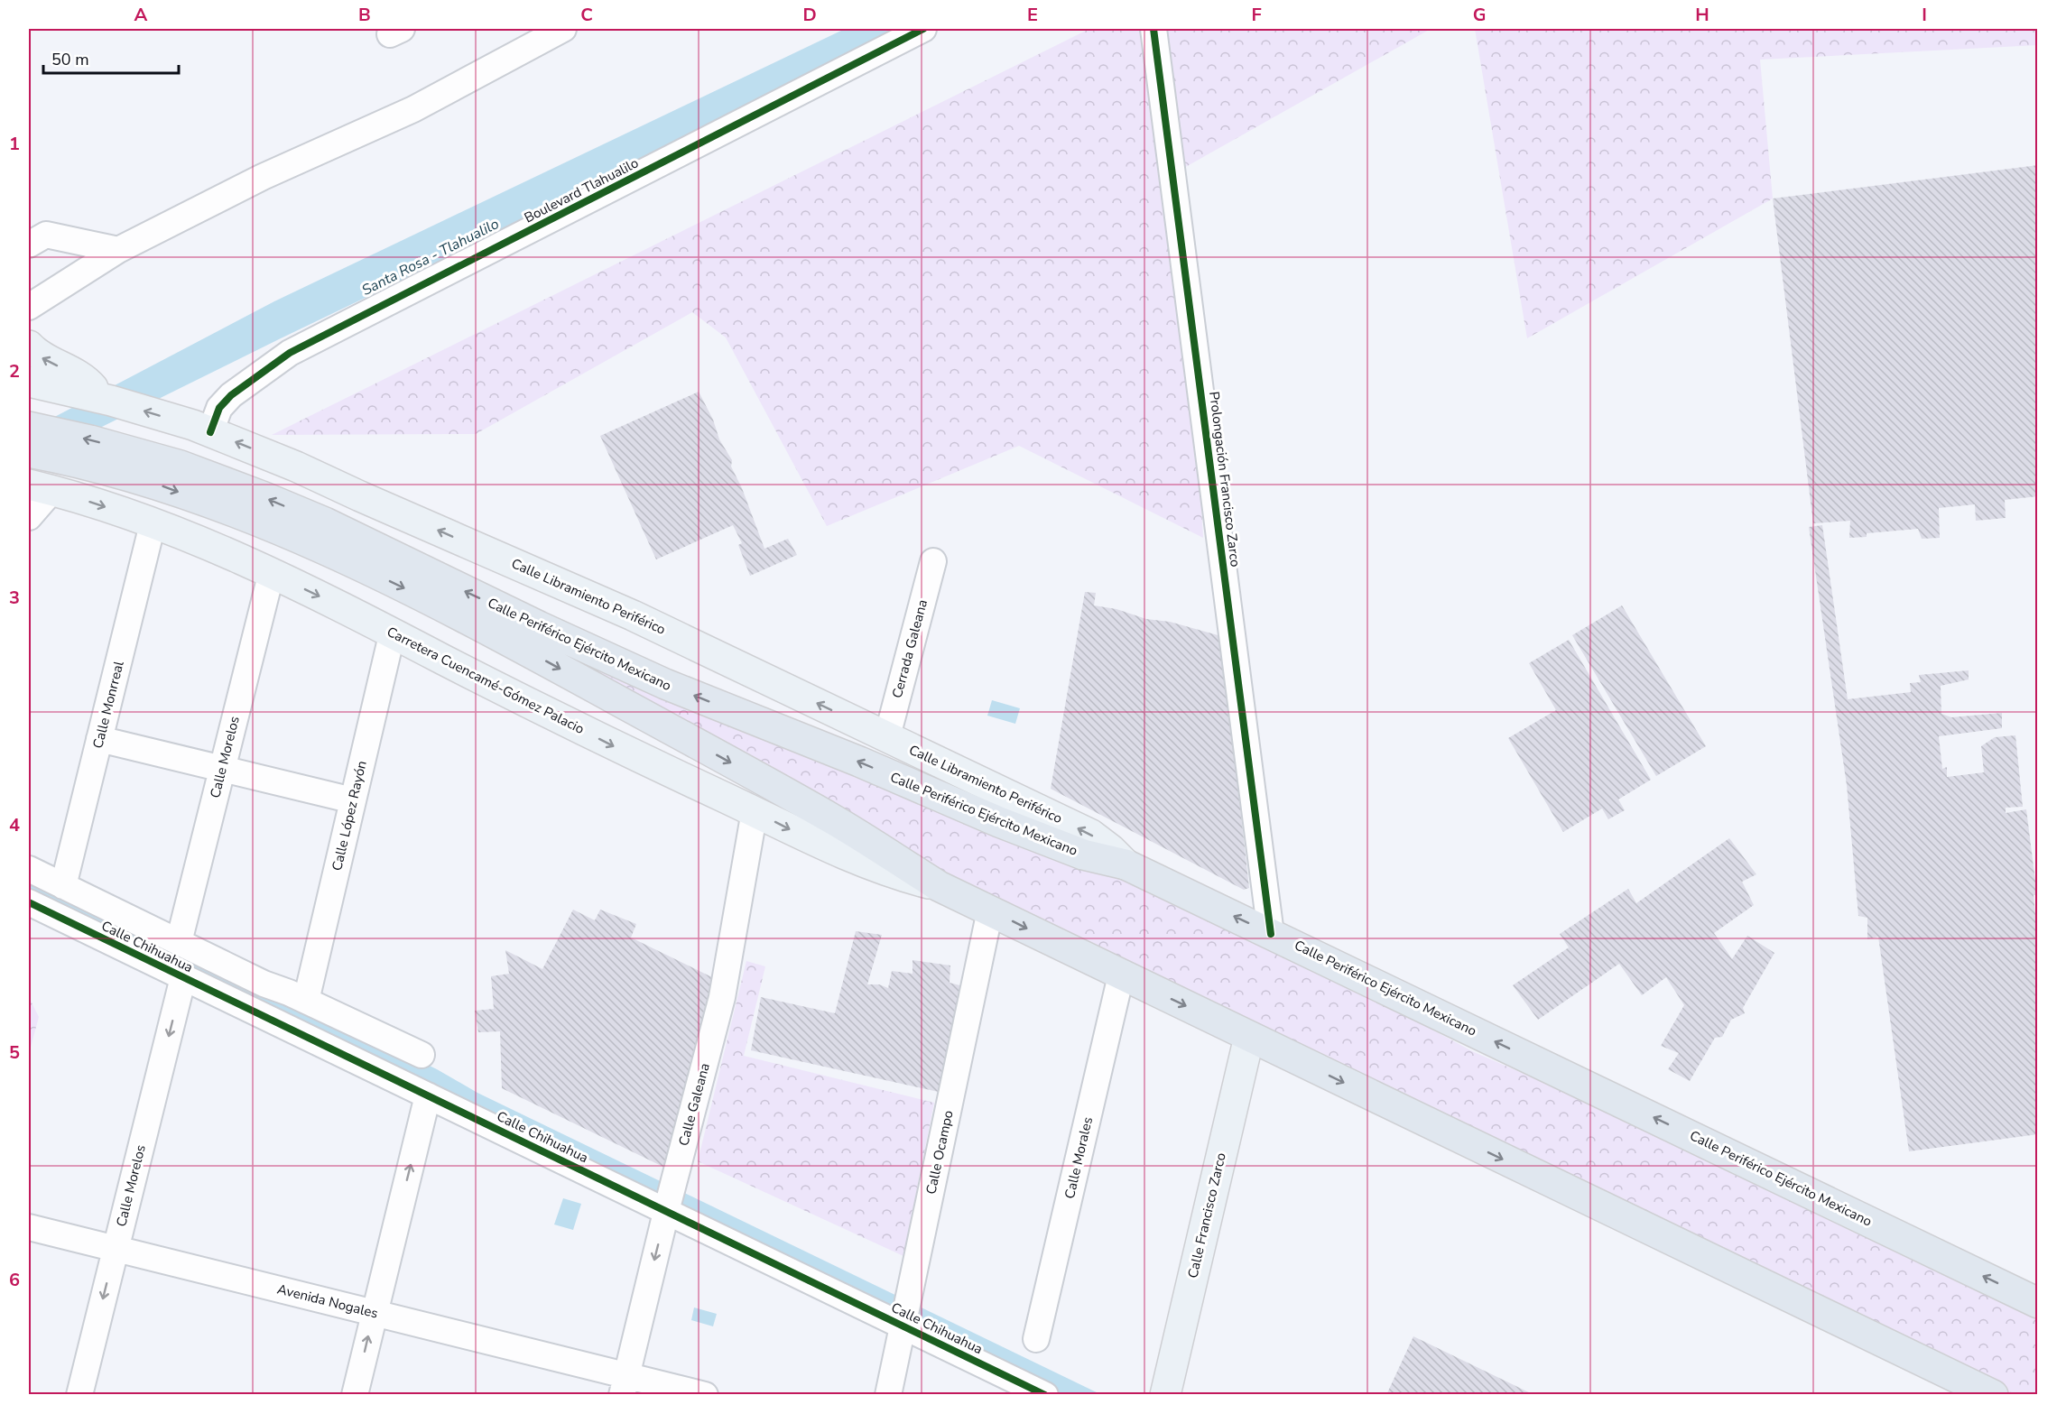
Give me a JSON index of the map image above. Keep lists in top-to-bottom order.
{
  "streets": {
    "highway": ["Calle Periférico Ejército Mexicano"],
    "main road": ["Calle Libramiento Periférico", "Carretera Cuencamé-Gómez Palacio", "Calle Francisco Zarco"],
    "street": [
      "Boulevard Tlahualilo",
      "Prolongación Francisco Zarco",
      "Cerrada Galeana",
      "Calle Monrreal",
      "Calle Morelos",
      "Calle López Rayón",
      "Calle Chihuahua",
      "Calle Galeana",
      "Calle Ocampo",
      "Calle Morales",
      "Avenida Nogales"
    ]
  },
  "crossings": [
    ["Boulevard Tlahualilo", "Calle Libramiento Periférico"],
    ["Prolongación Francisco Zarco", "Calle Periférico Ejército Mexicano"],
    ["Calle Libramiento Periférico", "Calle Periférico Ejército Mexicano"],
    ["Calle Libramiento Periférico", "Cerrada Galeana"],
    ["Calle Periférico Ejército Mexicano", "Carretera Cuencamé-Gómez Palacio"],
    ["Calle Periférico Ejército Mexicano", "Calle Ocampo"],
    ["Calle Periférico Ejército Mexicano", "Calle Morales"],
    ["Calle Periférico Ejército Mexicano", "Calle Francisco Zarco"],
    ["Carretera Cuencamé-Gómez Palacio", "Calle Monrreal"],
    ["Carretera Cuencamé-Gómez Palacio", "Calle Morelos"],
    ["Carretera Cuencamé-Gómez Palacio", "Calle López Rayón"],
    ["Carretera Cuencamé-Gómez Palacio", "Calle Galeana"],
    ["Calle Morelos", "Calle Chihuahua"],
    ["Calle Morelos", "Avenida Nogales"],
    ["Calle Chihuahua", "Calle Galeana"],
    ["Calle Chihuahua", "Calle Ocampo"],
    ["Calle Galeana", "Avenida Nogales"]
  ],
  "one_way": ["Calle Libramiento Periférico", "Carretera Cuencamé-Gómez Palacio", "Calle Morelos"],
  "water": ["Santa Rosa - Tlahualilo"],
  "scale_bar": "50 m",
  "grid": {
    "columns": [
      "A",
      "B",
      "C",
      "D",
      "E",
      "F",
      "G",
      "H",
      "I"
    ],
    "rows": [
      "1",
      "2",
      "3",
      "4",
      "5",
      "6"
    ]
  }
}
